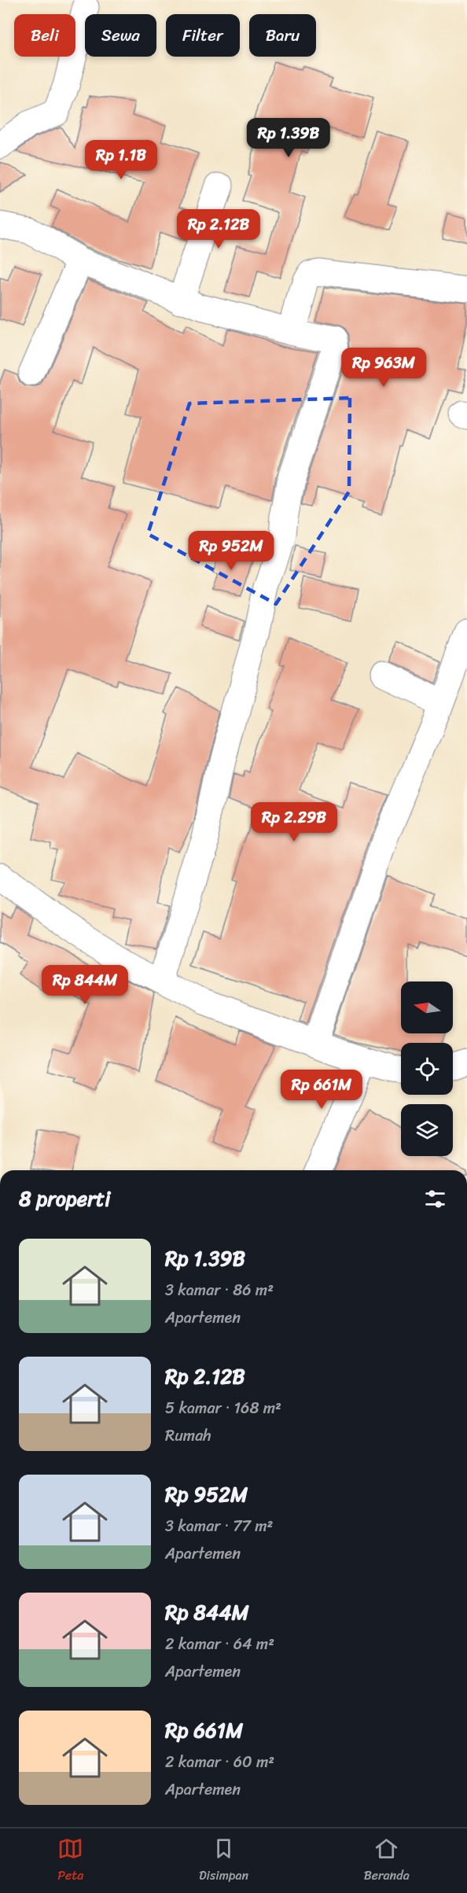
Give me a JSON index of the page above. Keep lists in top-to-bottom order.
{
  "north": "left",
  "page": {
    "chip": [
      "Beli",
      "Sewa",
      "Filter",
      "Baru"
    ],
    "price": [
      "Rp 1.39B",
      "Rp 1.1B",
      "Rp 2.12B",
      "Rp 963M",
      "Rp 952M",
      "Rp 2.29B",
      "Rp 844M",
      "Rp 661M"
    ],
    "heading": "8 properti",
    "list": [
      {
        "name": "Rp 1.39B",
        "note": "3 kamar · 86 m² · Apartemen"
      },
      {
        "name": "Rp 2.12B",
        "note": "5 kamar · 168 m² · Rumah"
      },
      {
        "name": "Rp 952M",
        "note": "3 kamar · 77 m² · Apartemen"
      },
      {
        "name": "Rp 844M",
        "note": "2 kamar · 64 m² · Apartemen"
      },
      {
        "name": "Rp 661M",
        "note": "2 kamar · 60 m² · Apartemen"
      }
    ],
    "tabs": ["Peta", "Disimpan", "Beranda"]
  }
}
